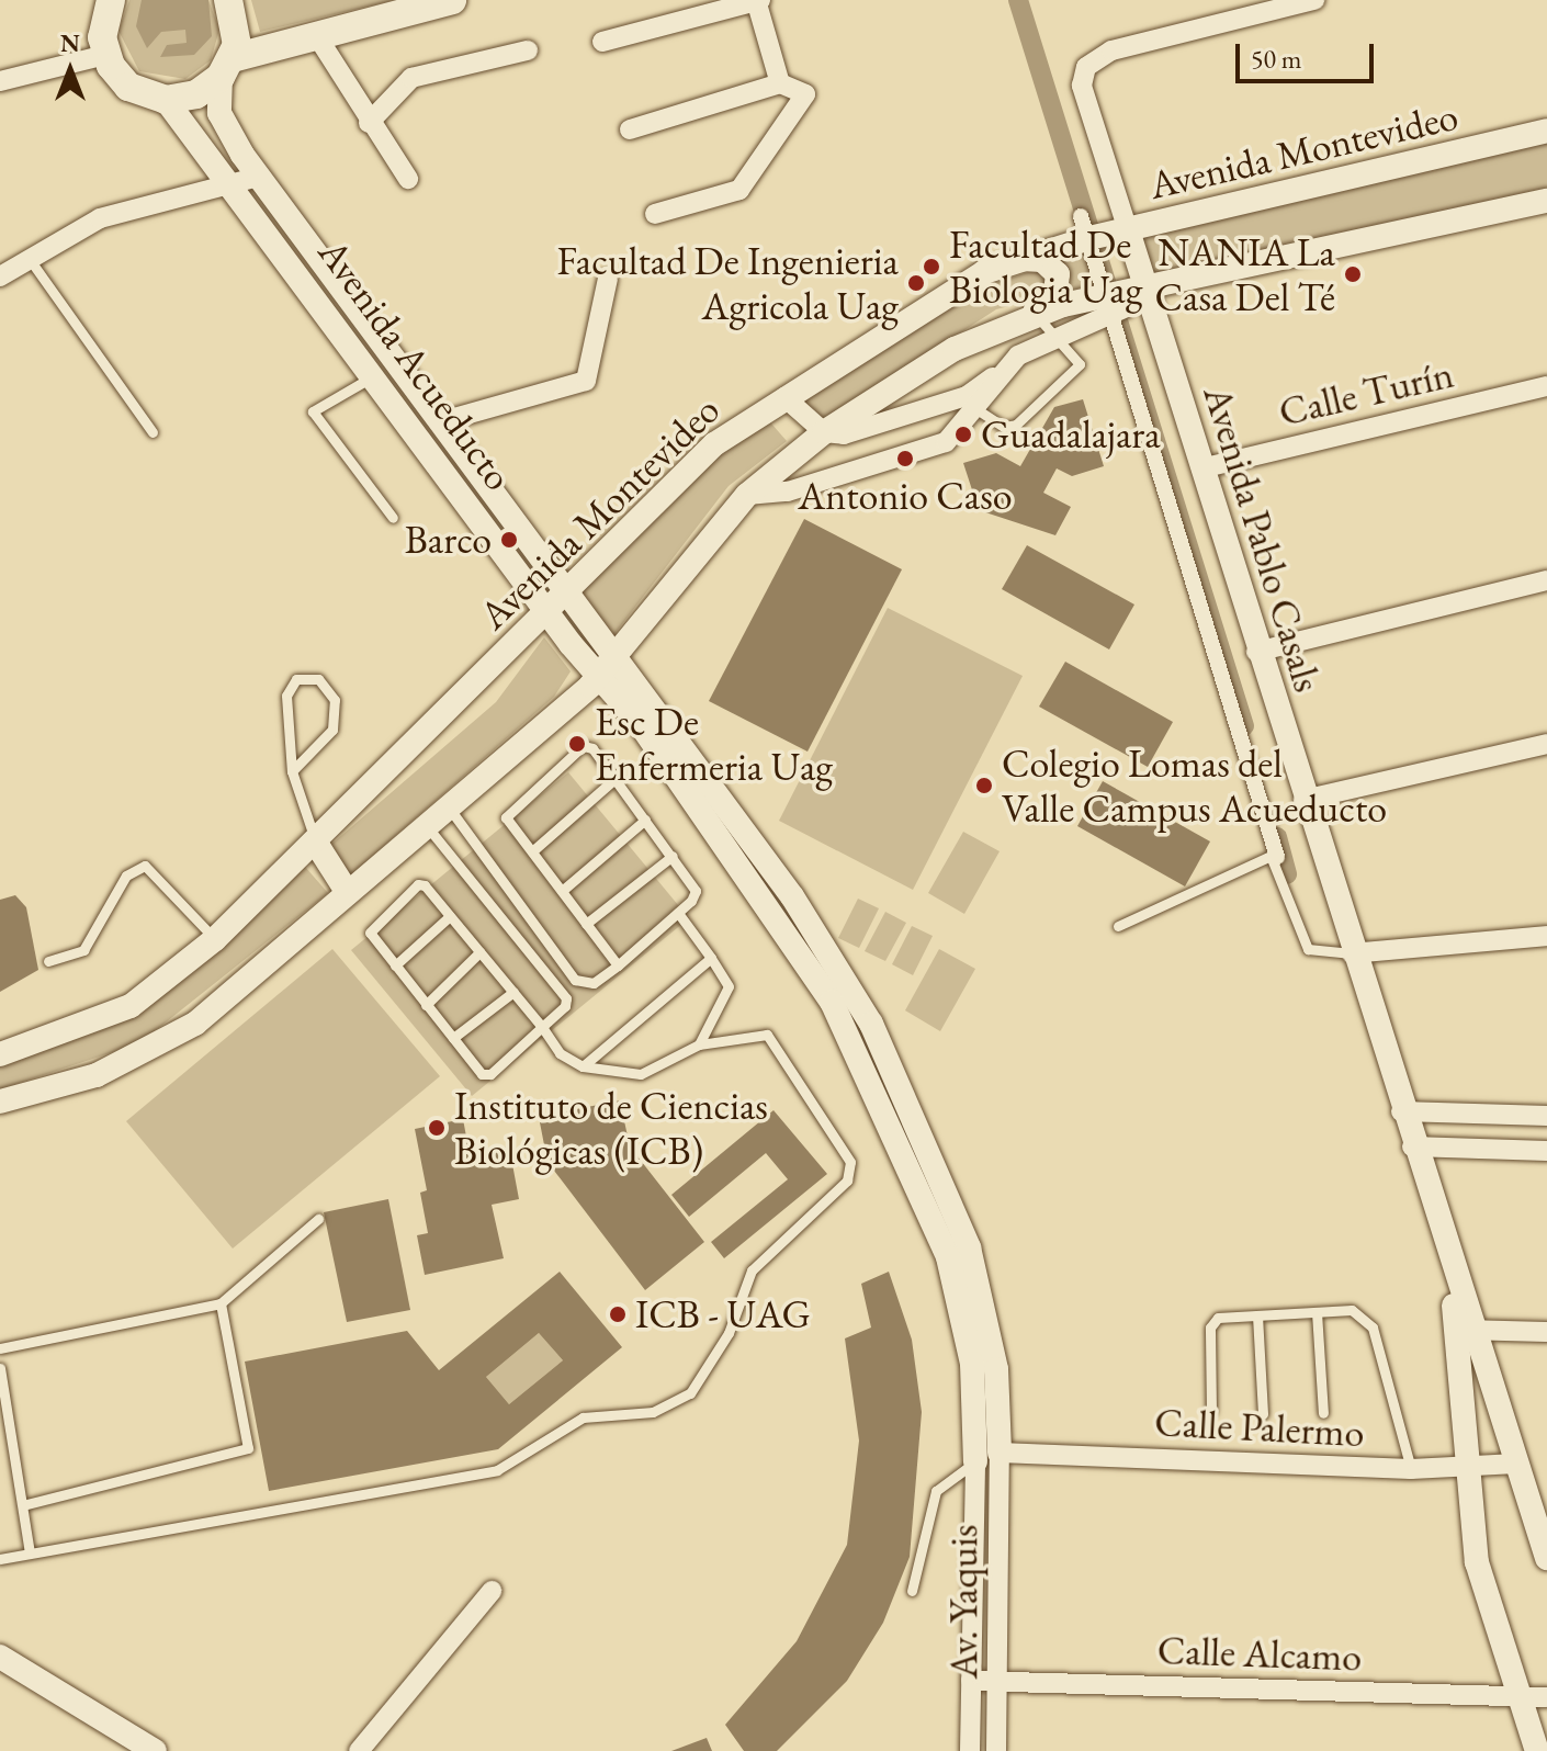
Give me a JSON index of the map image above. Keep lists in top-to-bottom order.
{
  "streets": {
    "street": [
      "Avenida Montevideo",
      "Avenida Acueducto",
      "Calle Turín",
      "Avenida Pablo Casals",
      "Calle Palermo",
      "Av. Yaquis",
      "Calle Alcamo"
    ]
  },
  "crossings": [
    ["Avenida Montevideo", "Avenida Acueducto"],
    ["Avenida Montevideo", "Avenida Pablo Casals"],
    ["Calle Turín", "Avenida Pablo Casals"],
    ["Avenida Pablo Casals", "Calle Palermo"],
    ["Avenida Pablo Casals", "Calle Alcamo"],
    ["Calle Palermo", "Av. Yaquis"],
    ["Av. Yaquis", "Calle Alcamo"]
  ],
  "places": [
    "Facultad De Biologia Uag",
    "NANIA La Casa Del Té",
    "Facultad De Ingenieria Agricola Uag",
    "Guadalajara",
    "Antonio Caso",
    "Barco",
    "Esc De Enfermeria Uag",
    "Colegio Lomas del Valle Campus Acueducto",
    "Instituto de Ciencias Biológicas (ICB)",
    "ICB - UAG"
  ],
  "scale_bar": "50 m",
  "north": "top"
}
